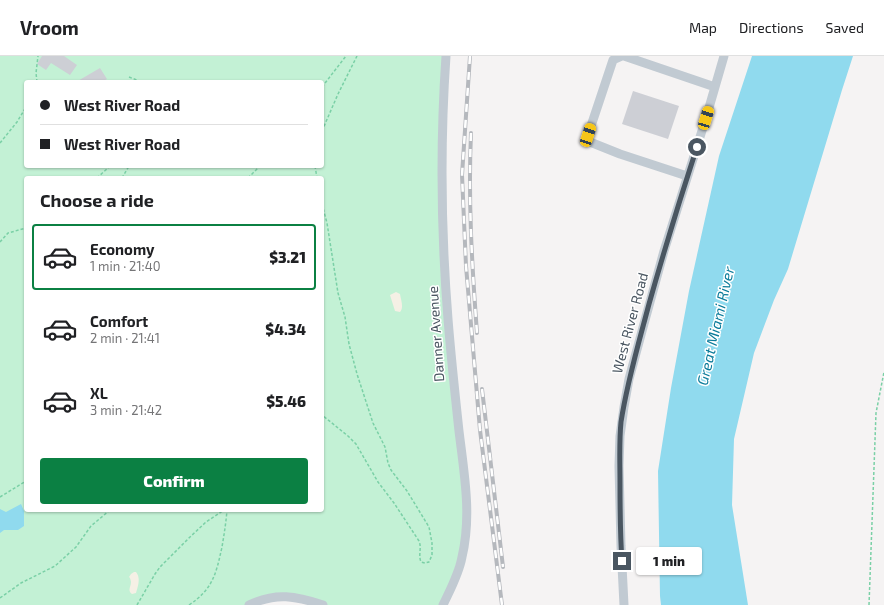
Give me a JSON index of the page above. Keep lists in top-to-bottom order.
{
  "streets": {
    "street": ["West River Road", "Danner Avenue"]
  },
  "water": ["Great Miami River"],
  "page": {
    "header": "Vroom",
    "nav": ["Map", "Directions", "Saved"],
    "banner": ["West River Road", "West River Road"],
    "heading": "Choose a ride",
    "list": [
      {
        "name": "Economy",
        "note": "1 min · 21:40",
        "value": "$3.21"
      },
      {
        "name": "Comfort",
        "note": "2 min · 21:41",
        "value": "$4.34"
      },
      {
        "name": "XL",
        "note": "3 min · 21:42",
        "value": "$5.46"
      }
    ],
    "buttons": "Confirm",
    "bubble": "1 min"
  }
}
